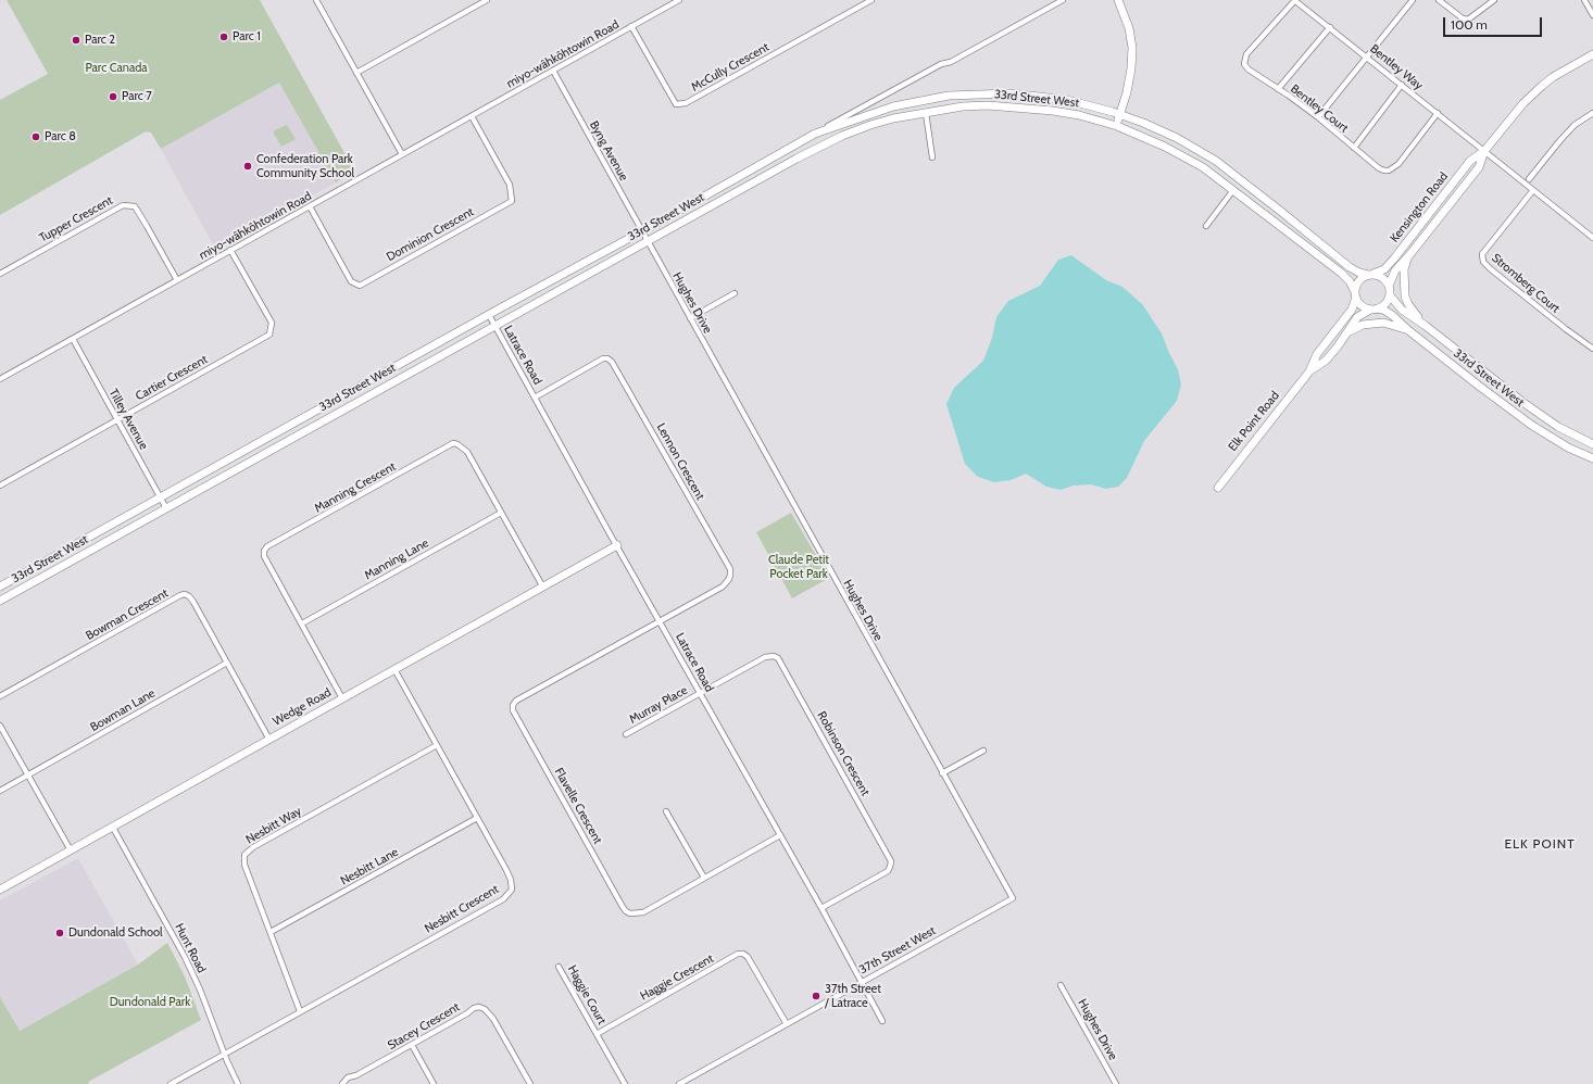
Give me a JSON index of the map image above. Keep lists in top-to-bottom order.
{
  "streets": {
    "main road": [
      "33rd Street West",
      "Kensington Road",
      "Elk Point Road",
      "Wedge Road"
    ],
    "street": [
      "miyo-wâhkôhtowin Road",
      "McCully Crescent",
      "Bentley Way",
      "Bentley Court",
      "Byng Avenue",
      "Tupper Crescent",
      "Dominion Crescent",
      "Stromberg Court",
      "Hughes Drive",
      "Latrace Road",
      "Cartier Crescent",
      "Tilley Avenue",
      "Lennon Crescent",
      "Manning Crescent",
      "Manning Lane",
      "Bowman Crescent",
      "Murray Place",
      "Bowman Lane",
      "Robinson Crescent",
      "Flavelle Crescent",
      "Nesbitt Way",
      "Nesbitt Lane",
      "Nesbitt Crescent",
      "Hunt Road",
      "37th Street West",
      "Haggie Crescent",
      "Haggie Court",
      "Stacey Crescent"
    ]
  },
  "crossings": [
    ["miyo-wâhkôhtowin Road", "McCully Crescent"],
    ["miyo-wâhkôhtowin Road", "Byng Avenue"],
    ["miyo-wâhkôhtowin Road", "Tupper Crescent"],
    ["miyo-wâhkôhtowin Road", "Dominion Crescent"],
    ["miyo-wâhkôhtowin Road", "Cartier Crescent"],
    ["miyo-wâhkôhtowin Road", "Tilley Avenue"],
    ["Bentley Way", "Bentley Court"],
    ["Bentley Way", "Kensington Road"],
    ["33rd Street West", "Byng Avenue"],
    ["33rd Street West", "Kensington Road"],
    ["33rd Street West", "Hughes Drive"],
    ["33rd Street West", "Latrace Road"],
    ["33rd Street West", "Tilley Avenue"],
    ["33rd Street West", "Elk Point Road"],
    ["Byng Avenue", "Hughes Drive"],
    ["Kensington Road", "Elk Point Road"],
    ["Hughes Drive", "37th Street West"],
    ["Latrace Road", "Lennon Crescent"],
    ["Latrace Road", "Murray Place"],
    ["Latrace Road", "Wedge Road"],
    ["Latrace Road", "Robinson Crescent"],
    ["Latrace Road", "Flavelle Crescent"],
    ["Latrace Road", "37th Street West"],
    ["Cartier Crescent", "Tilley Avenue"],
    ["Lennon Crescent", "Flavelle Crescent"],
    ["Manning Crescent", "Manning Lane"],
    ["Manning Crescent", "Wedge Road"],
    ["Bowman Crescent", "Wedge Road"],
    ["Bowman Crescent", "Bowman Lane"],
    ["Murray Place", "Robinson Crescent"],
    ["Wedge Road", "Nesbitt Crescent"],
    ["Wedge Road", "Hunt Road"],
    ["Nesbitt Way", "Nesbitt Lane"],
    ["Nesbitt Way", "Nesbitt Crescent"],
    ["Nesbitt Lane", "Nesbitt Crescent"],
    ["Nesbitt Crescent", "Hunt Road"],
    ["37th Street West", "Haggie Crescent"],
    ["Haggie Crescent", "Haggie Court"]
  ],
  "districts": ["ELK POINT"],
  "parks": ["Parc Canada", "Claude Petit Pocket Park", "Dundonald Park"],
  "places": [
    "Parc 1",
    "Parc 2",
    "Parc 7",
    "Parc 8",
    "Confederation Park Community School",
    "Dundonald School",
    "37th Street / Latrace"
  ],
  "scale_bar": "100 m"
}
